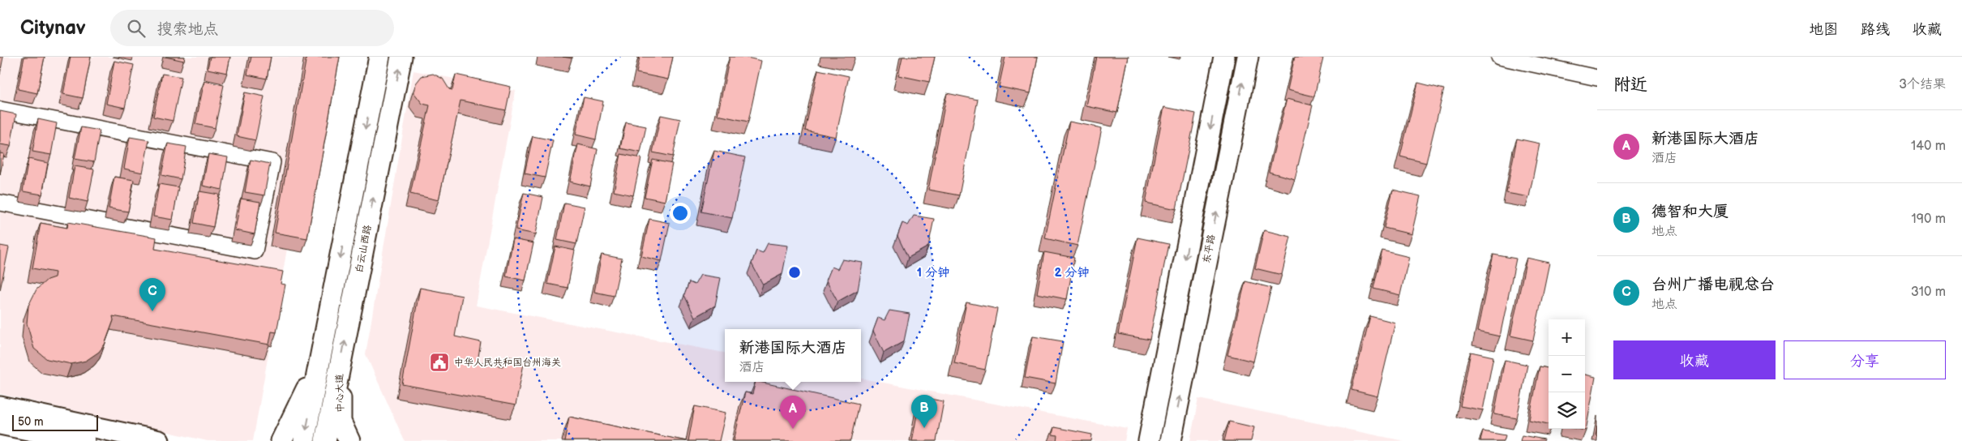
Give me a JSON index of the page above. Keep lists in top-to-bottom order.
{
  "streets": {
    "main road": ["白云山西路", "东平路", "中心大道"]
  },
  "crossings": [
    ["白云山西路", "中心大道"]
  ],
  "places": {
    "public building": ["中华人民共和国台州海关"]
  },
  "scale_bar": "50 m",
  "page": {
    "header": "Citynav",
    "search": "搜索地点",
    "nav": ["地图", "路线", "收藏"],
    "heading": ["附近", "3个结果"],
    "list": [
      {
        "mark": "A",
        "name": "新港国际大酒店",
        "note": "酒店",
        "value": "140 m"
      },
      {
        "mark": "B",
        "name": "德智和大厦",
        "note": "地点",
        "value": "190 m"
      },
      {
        "mark": "C",
        "name": "台州广播电视总台",
        "note": "地点",
        "value": "310 m"
      }
    ],
    "pins": ["C", "B", "A"],
    "map_buttons": ["+", "−"],
    "buttons": ["收藏", "分享"],
    "popup": ["新港国际大酒店", "酒店"],
    "scale": "50 m"
  },
  "rings": ["1 分钟", "2 分钟"]
}
